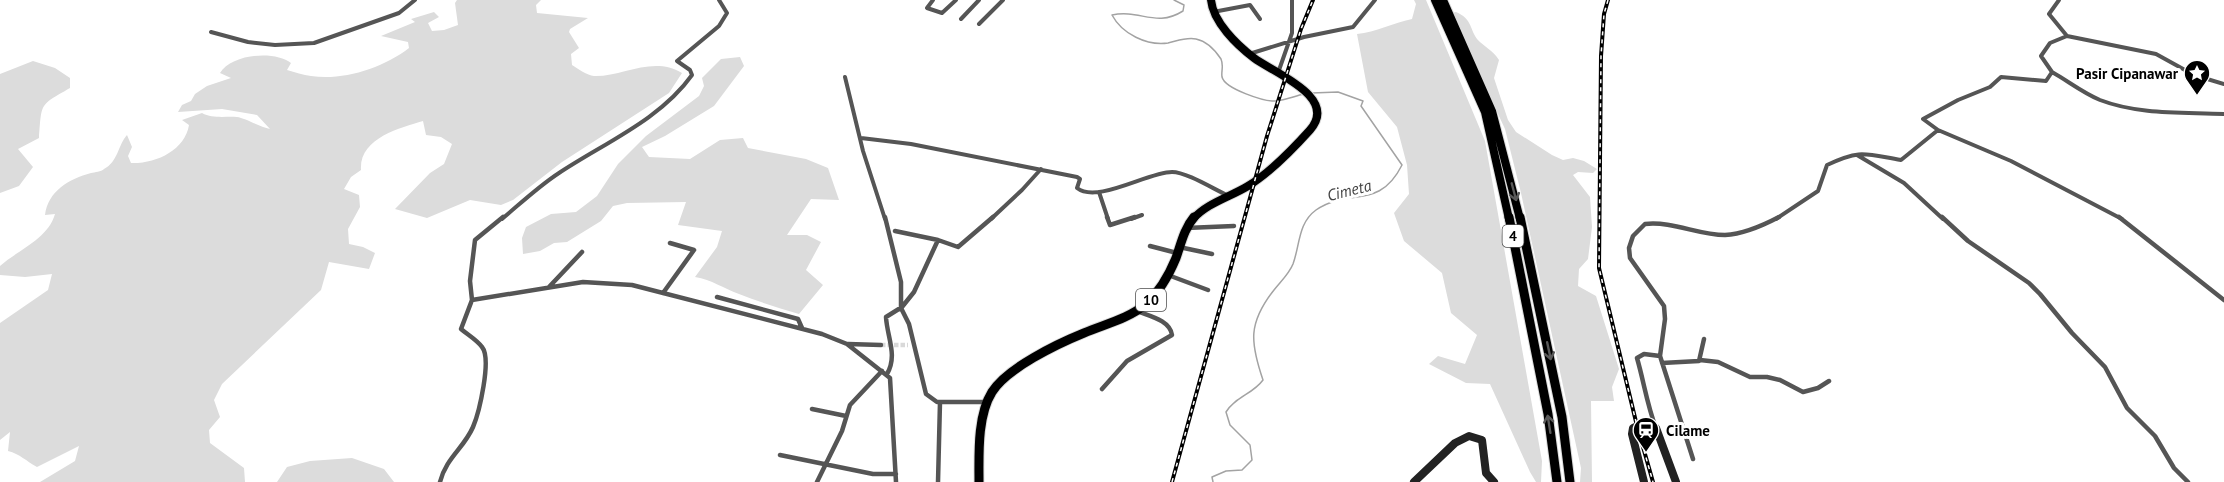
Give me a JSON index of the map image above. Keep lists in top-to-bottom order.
{
  "streets": {
    "highway": ["4", "10"]
  },
  "water": ["Cimeta"],
  "places": {
    "place": ["Pasir Cipanawar"],
    "station": ["Cilame"]
  }
}
